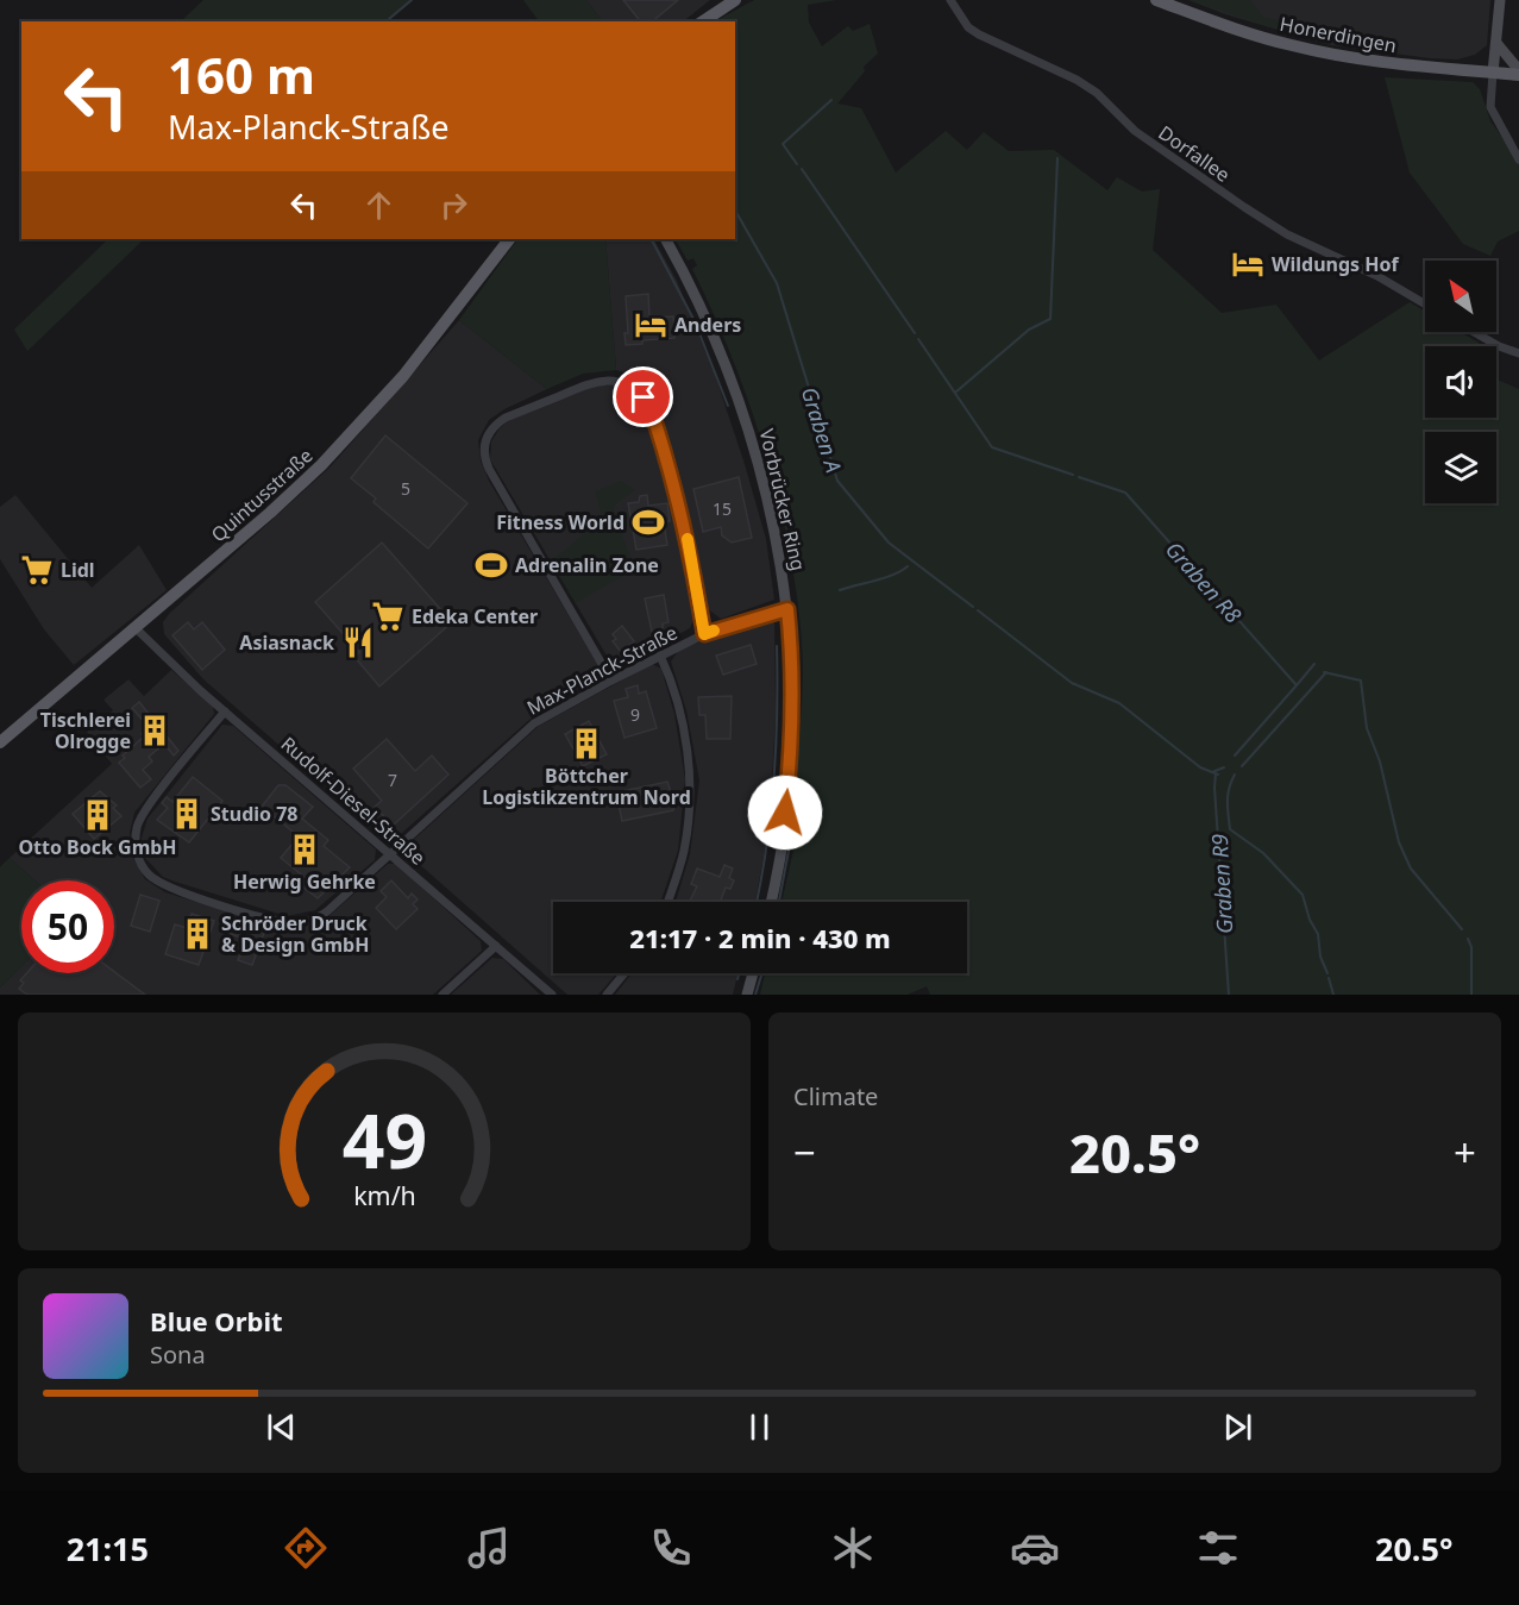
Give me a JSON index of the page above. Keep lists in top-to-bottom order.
{
  "streets": {
    "main road": ["Honerdingen", "Quintusstraße", "Vorbrücker Ring"],
    "street": ["Dorfallee", "Max-Planck-Straße", "Rudolf-Diesel-Straße"]
  },
  "crossings": [
    ["Quintusstraße", "Rudolf-Diesel-Straße"],
    ["Vorbrücker Ring", "Max-Planck-Straße"],
    ["Max-Planck-Straße", "Rudolf-Diesel-Straße"]
  ],
  "water": ["Graben A", "Graben R8", "Graben R9"],
  "places": {
    "hotel": ["Wildungs Hof", "Anders"],
    "sports": ["Fitness World", "Adrenalin Zone"],
    "supermarket": ["Lidl", "Edeka Center"],
    "restaurant": ["Asiasnack"],
    "building": [
      "Tischlerei Olrogge",
      "Böttcher Logistikzentrum Nord",
      "Studio 78",
      "Otto Bock GmbH",
      "Herwig Gehrke",
      "Schröder Druck & Design GmbH"
    ]
  },
  "house_numbers": [
    "5",
    "15",
    "9",
    "7"
  ],
  "north": "top left",
  "page": {
    "turn": ["160 m", "Max-Planck-Straße"],
    "limit": "50",
    "trip": "21:17 · 2 min · 430 m",
    "tile": "Climate",
    "heat": ["−", "20.5°", "+"],
    "song": ["Blue Orbit", "Sona"],
    "tabs": ["21:15", "20.5°"],
    "gauge": ["49", "km/h"]
  }
}
